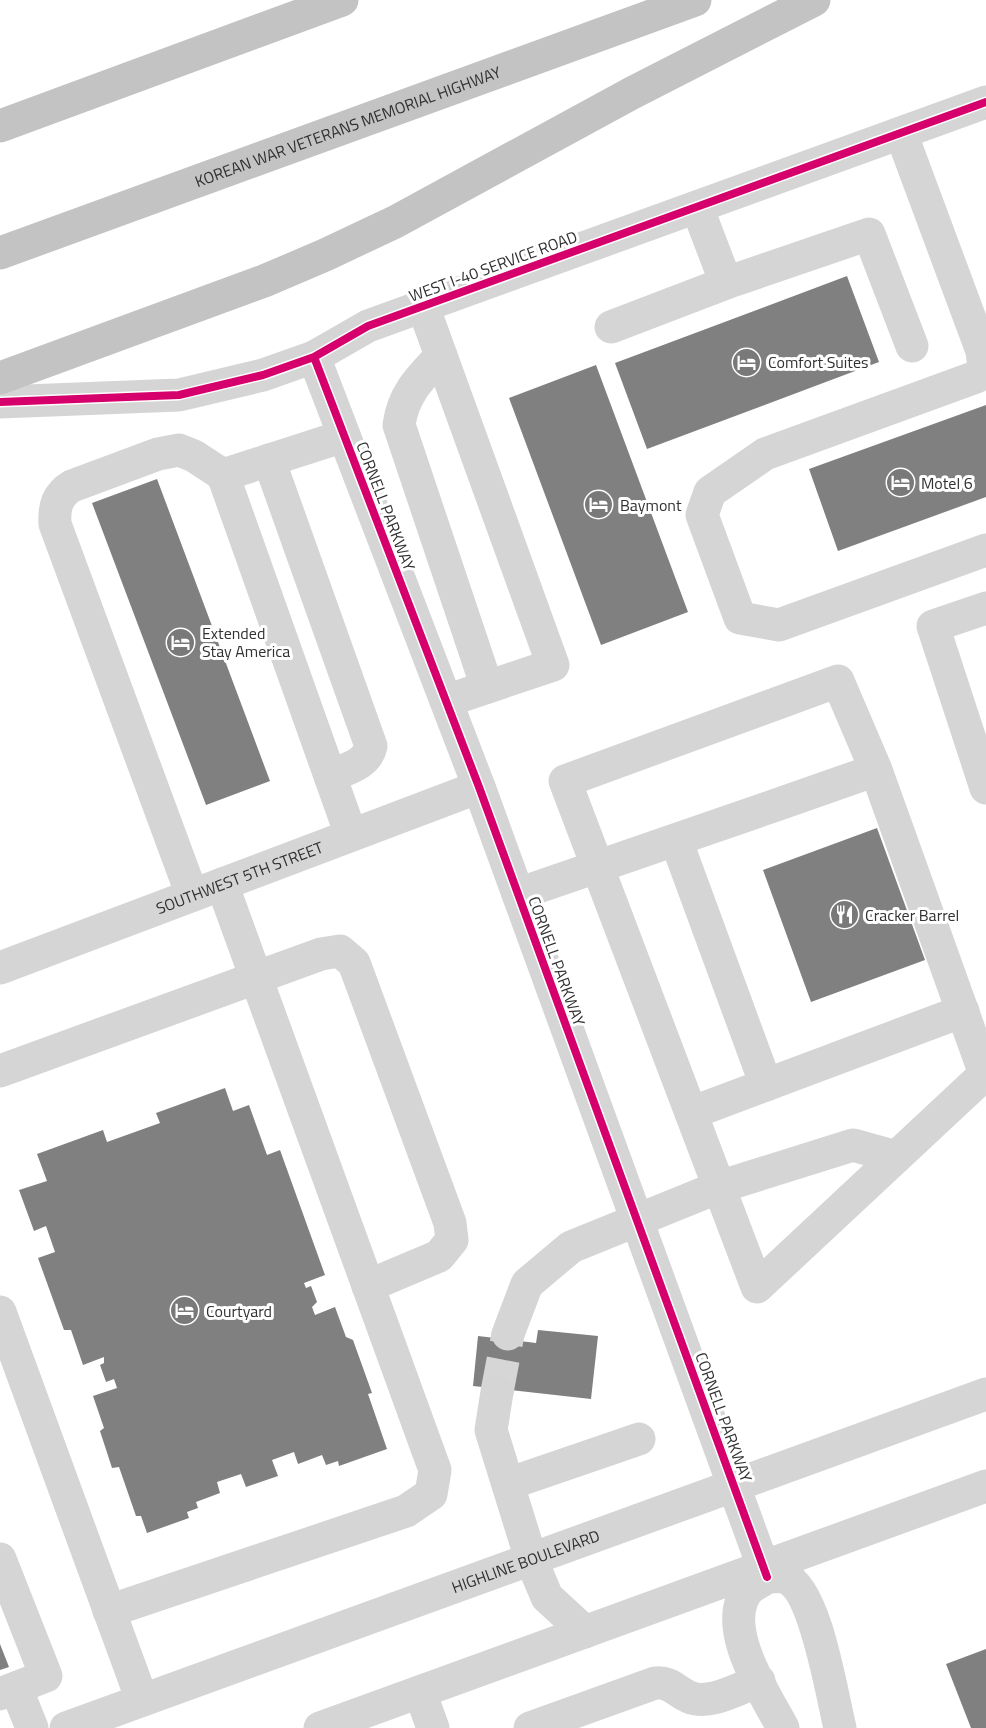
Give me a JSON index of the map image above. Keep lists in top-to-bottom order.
{
  "streets": {
    "highway": ["KOREAN WAR VETERANS MEMORIAL HIGHWAY"],
    "street": [
      "WEST I-40 SERVICE ROAD",
      "CORNELL PARKWAY",
      "SOUTHWEST 5TH STREET",
      "HIGHLINE BOULEVARD"
    ]
  },
  "crossings": [
    ["WEST I-40 SERVICE ROAD", "CORNELL PARKWAY"],
    ["CORNELL PARKWAY", "SOUTHWEST 5TH STREET"],
    ["CORNELL PARKWAY", "HIGHLINE BOULEVARD"]
  ],
  "places": {
    "hotel": [
      "Comfort Suites",
      "Motel 6",
      "Baymont",
      "Extended Stay America",
      "Courtyard"
    ],
    "restaurant": ["Cracker Barrel"]
  }
}
